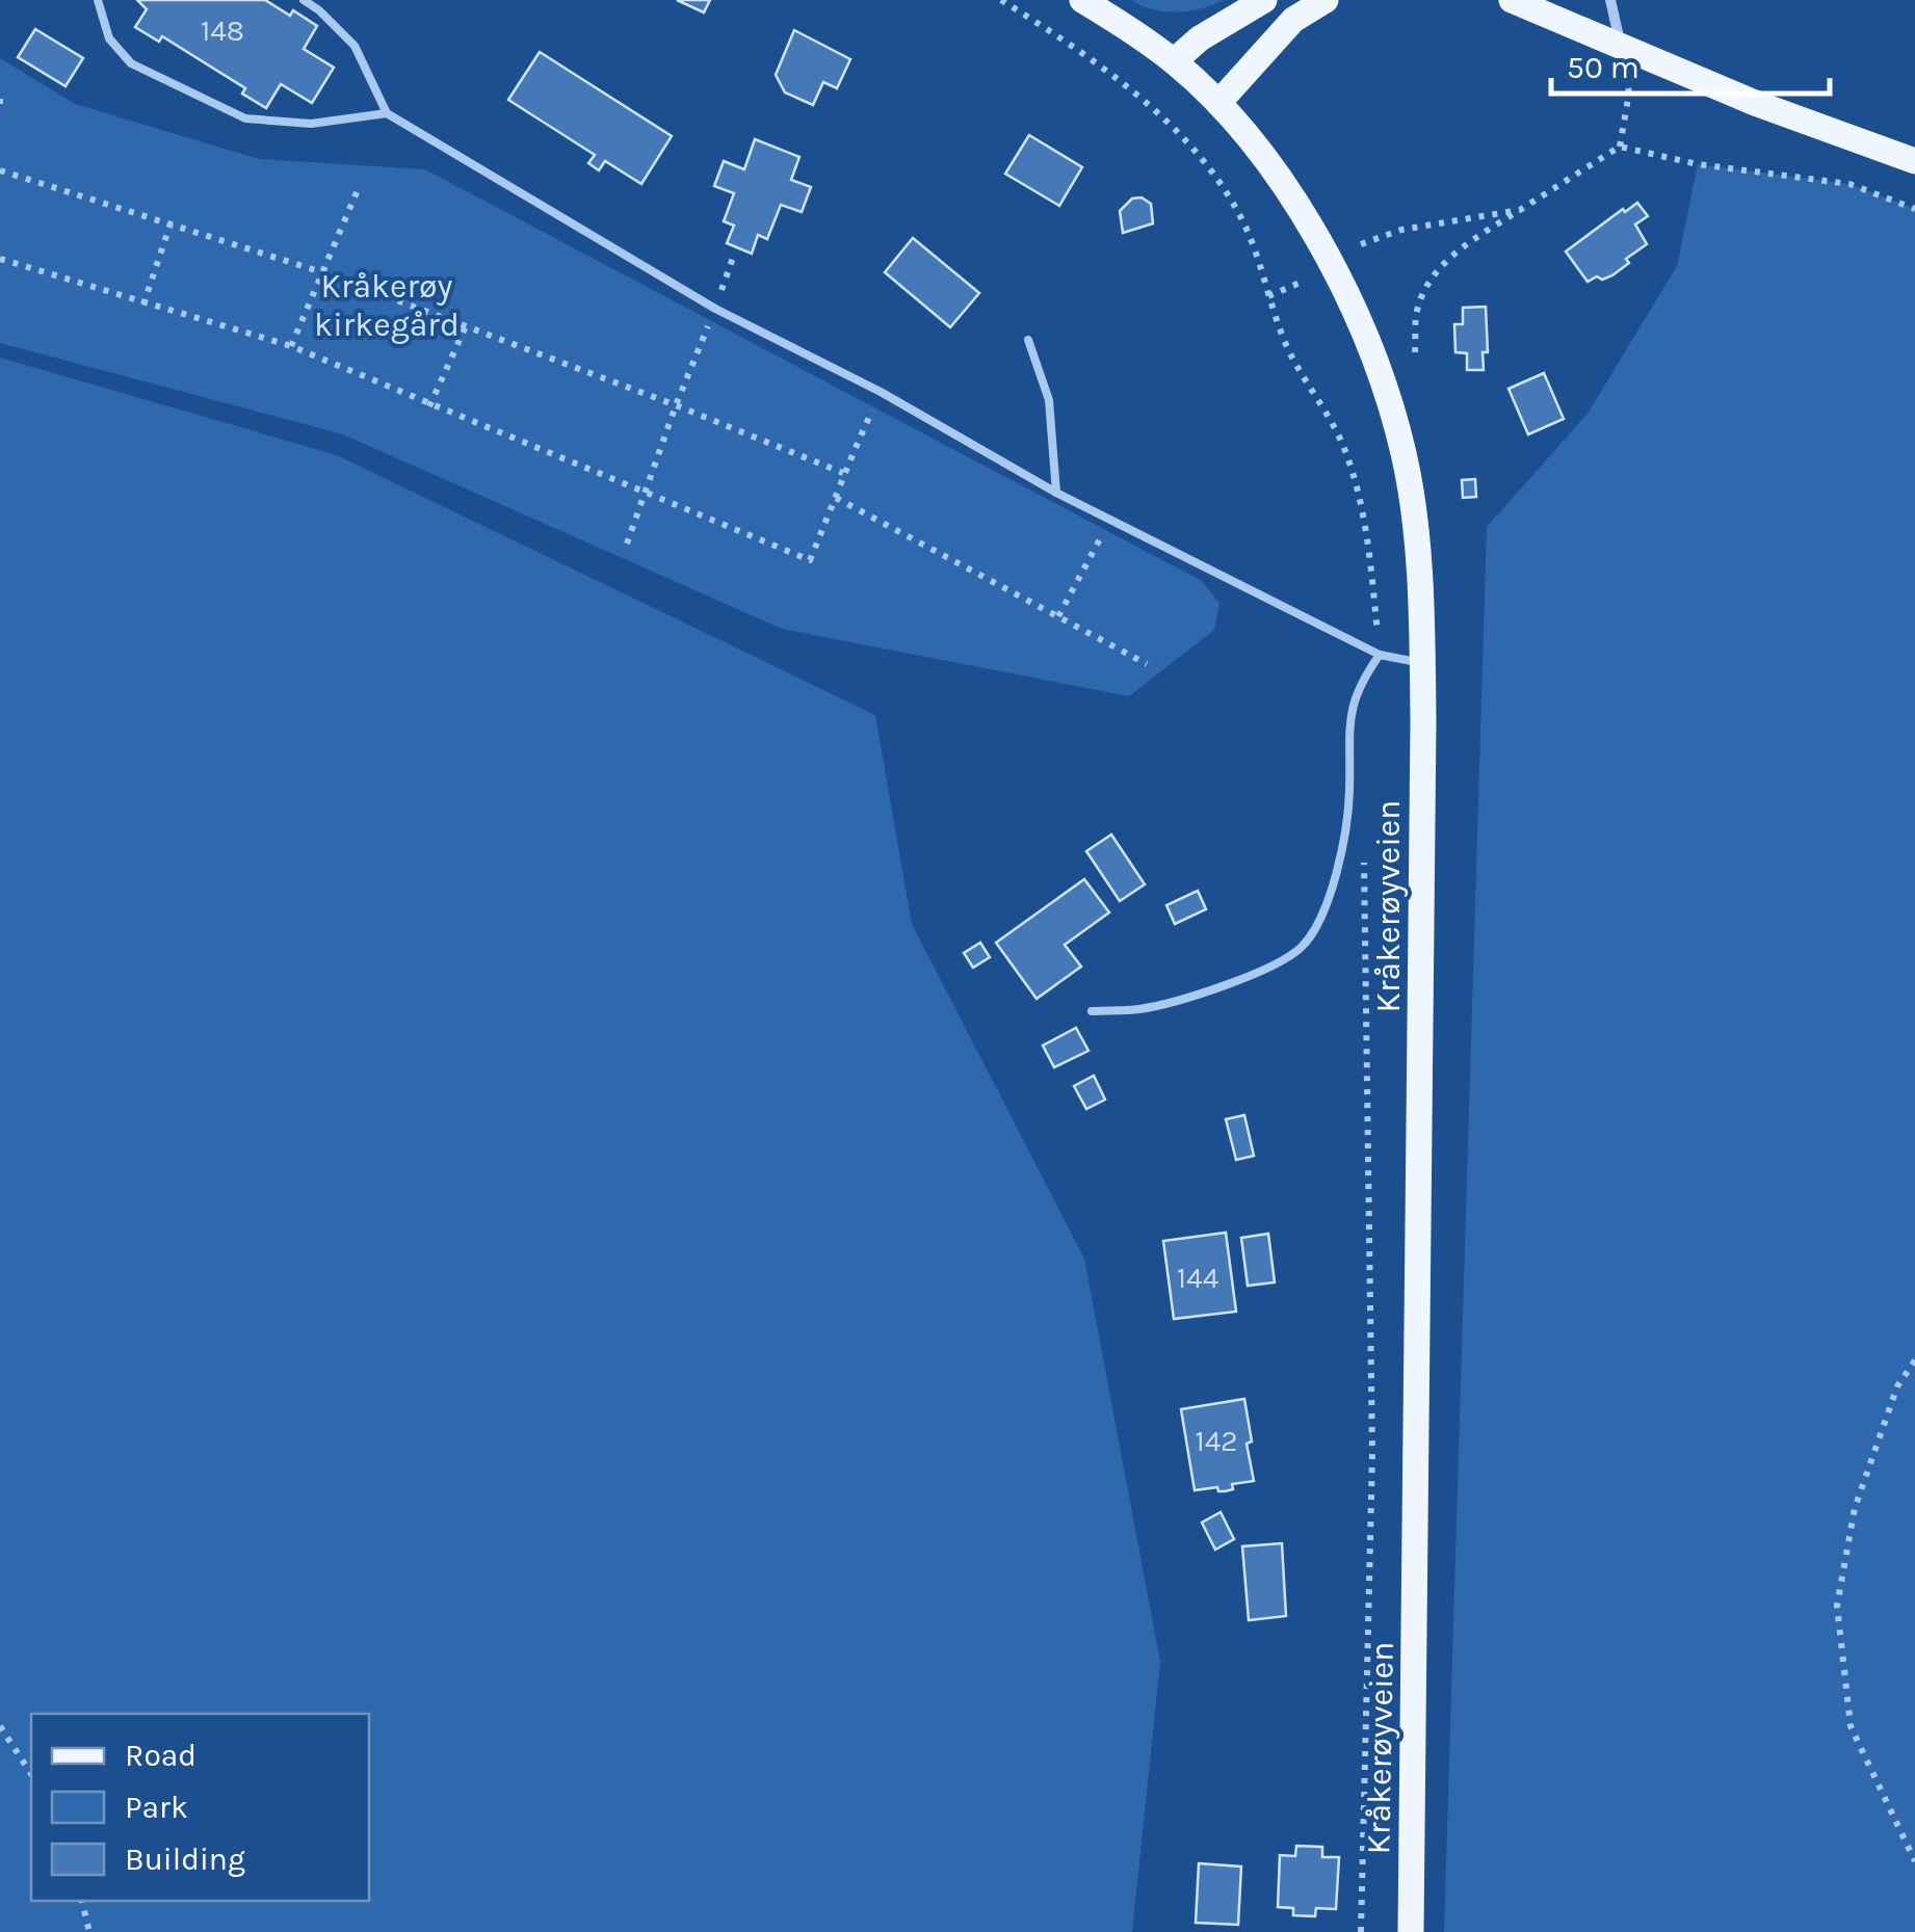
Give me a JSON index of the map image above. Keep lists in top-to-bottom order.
{
  "streets": {
    "main road": ["Kråkerøyveien"]
  },
  "parks": ["Kråkerøy kirkegård"],
  "house_numbers": ["148", "144", "142"],
  "legend": ["Road", "Park", "Building"],
  "scale_bar": "50 m"
}
